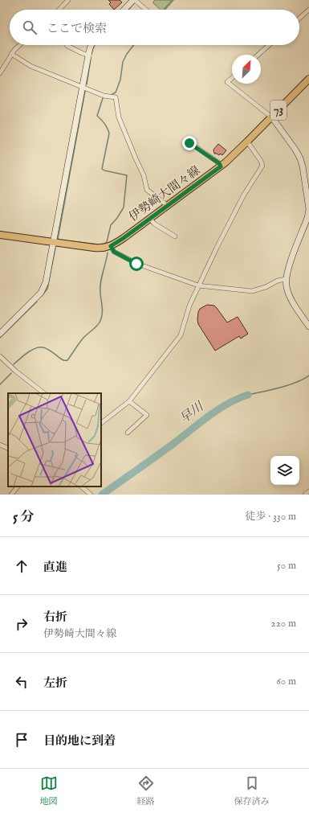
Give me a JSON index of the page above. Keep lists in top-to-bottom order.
{
  "streets": {
    "main road": ["73", "伊勢崎大間々線"]
  },
  "water": ["早川"],
  "north": "top right",
  "page": {
    "search": "ここで検索",
    "heading": ["5 分", "徒歩 · 330 m"],
    "list": [
      ["直進", "50 m"],
      ["右折", "伊勢崎大間々線", "220 m"],
      ["左折", "60 m"],
      "目的地に到着"
    ],
    "nav": ["地図", "経路", "保存済み"]
  }
}
